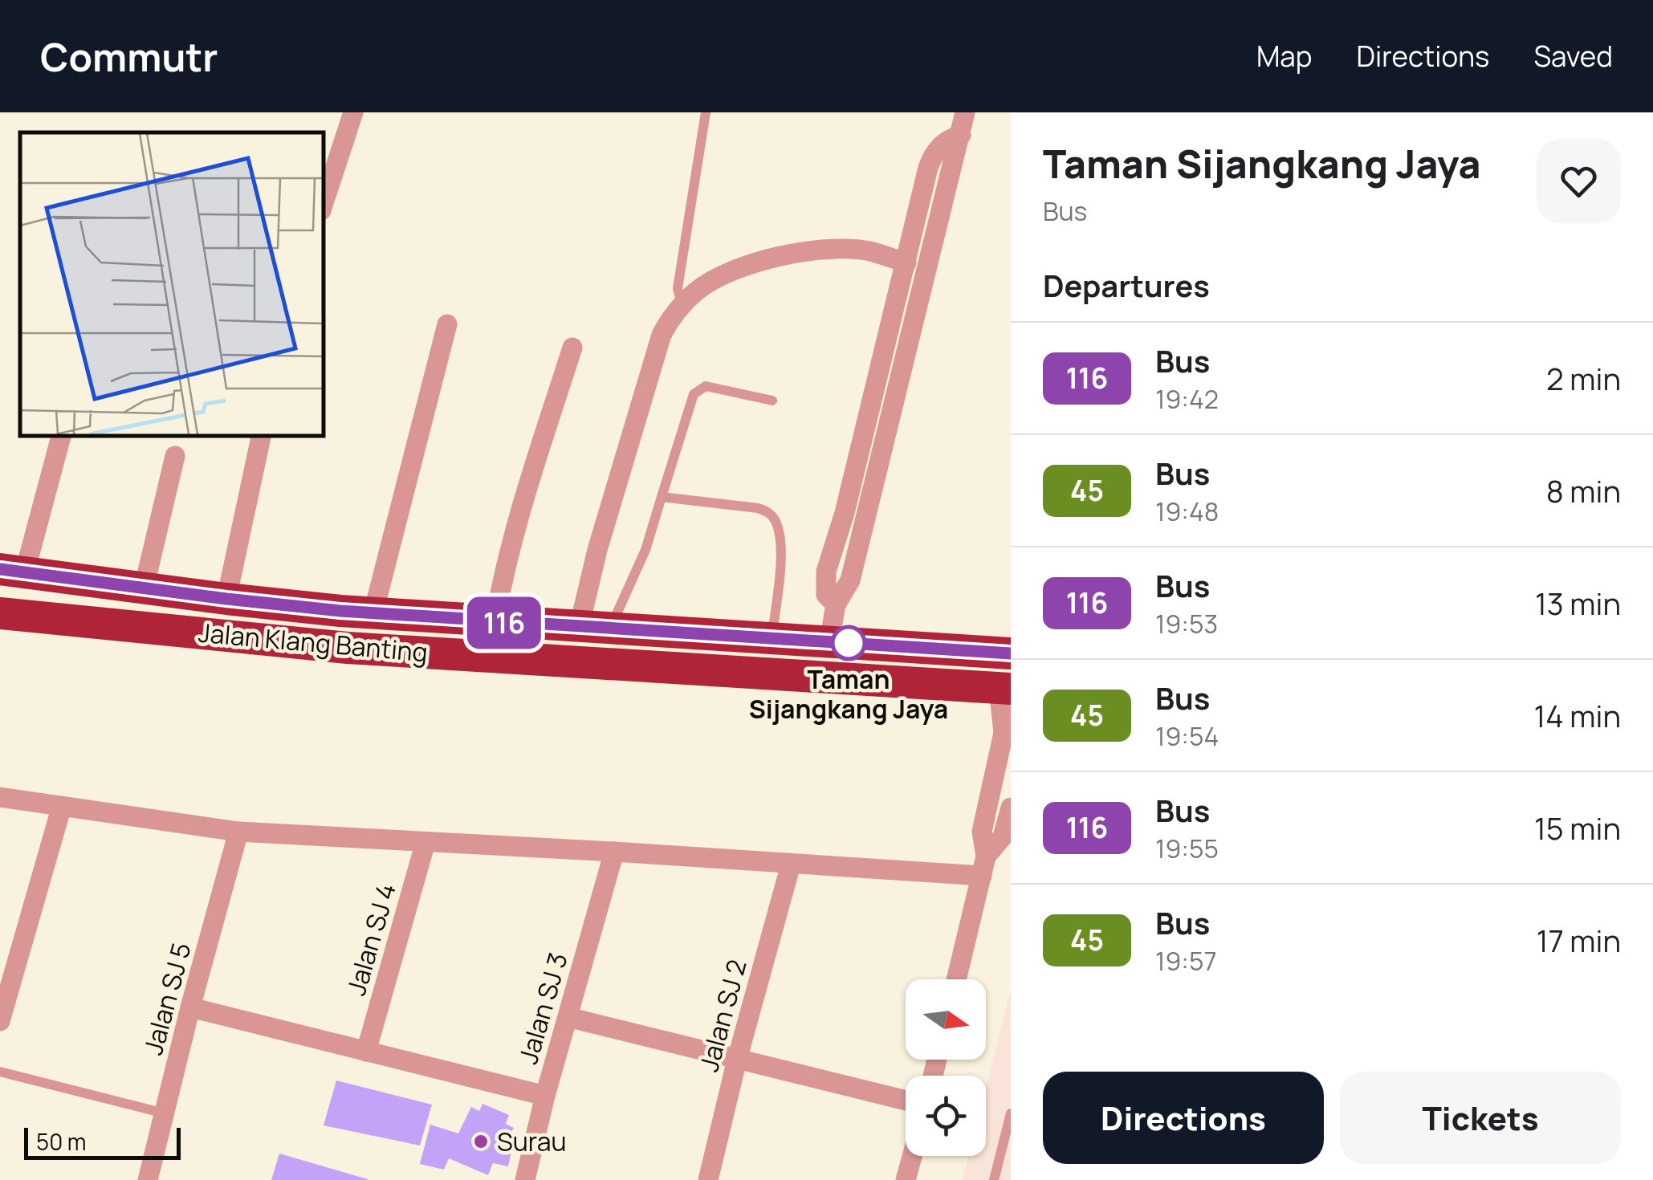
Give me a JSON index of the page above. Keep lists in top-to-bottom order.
{
  "streets": {
    "highway": ["Jalan Klang Banting"],
    "street": [
      "Jalan SJ 4",
      "Jalan SJ 5",
      "Jalan SJ 3",
      "Jalan SJ 2"
    ]
  },
  "places": ["Taman Sijangkang Jaya", "Surau"],
  "lines": ["bus line 116"],
  "scale_bar": "50 m",
  "north": "right",
  "page": {
    "header": "Commutr",
    "nav": ["Map", "Directions", "Saved"],
    "on_map": "116",
    "heading": [
      ["Taman Sijangkang Jaya", "Bus"],
      "Departures"
    ],
    "list": [
      {
        "mark": "116",
        "name": "Bus",
        "note": "19:42",
        "value": "2 min"
      },
      {
        "mark": "45",
        "name": "Bus",
        "note": "19:48",
        "value": "8 min"
      },
      {
        "mark": "116",
        "name": "Bus",
        "note": "19:53",
        "value": "13 min"
      },
      {
        "mark": "45",
        "name": "Bus",
        "note": "19:54",
        "value": "14 min"
      },
      {
        "mark": "116",
        "name": "Bus",
        "note": "19:55",
        "value": "15 min"
      },
      {
        "mark": "45",
        "name": "Bus",
        "note": "19:57",
        "value": "17 min"
      }
    ],
    "buttons": ["Directions", "Tickets"],
    "scale": "50 m"
  }
}
